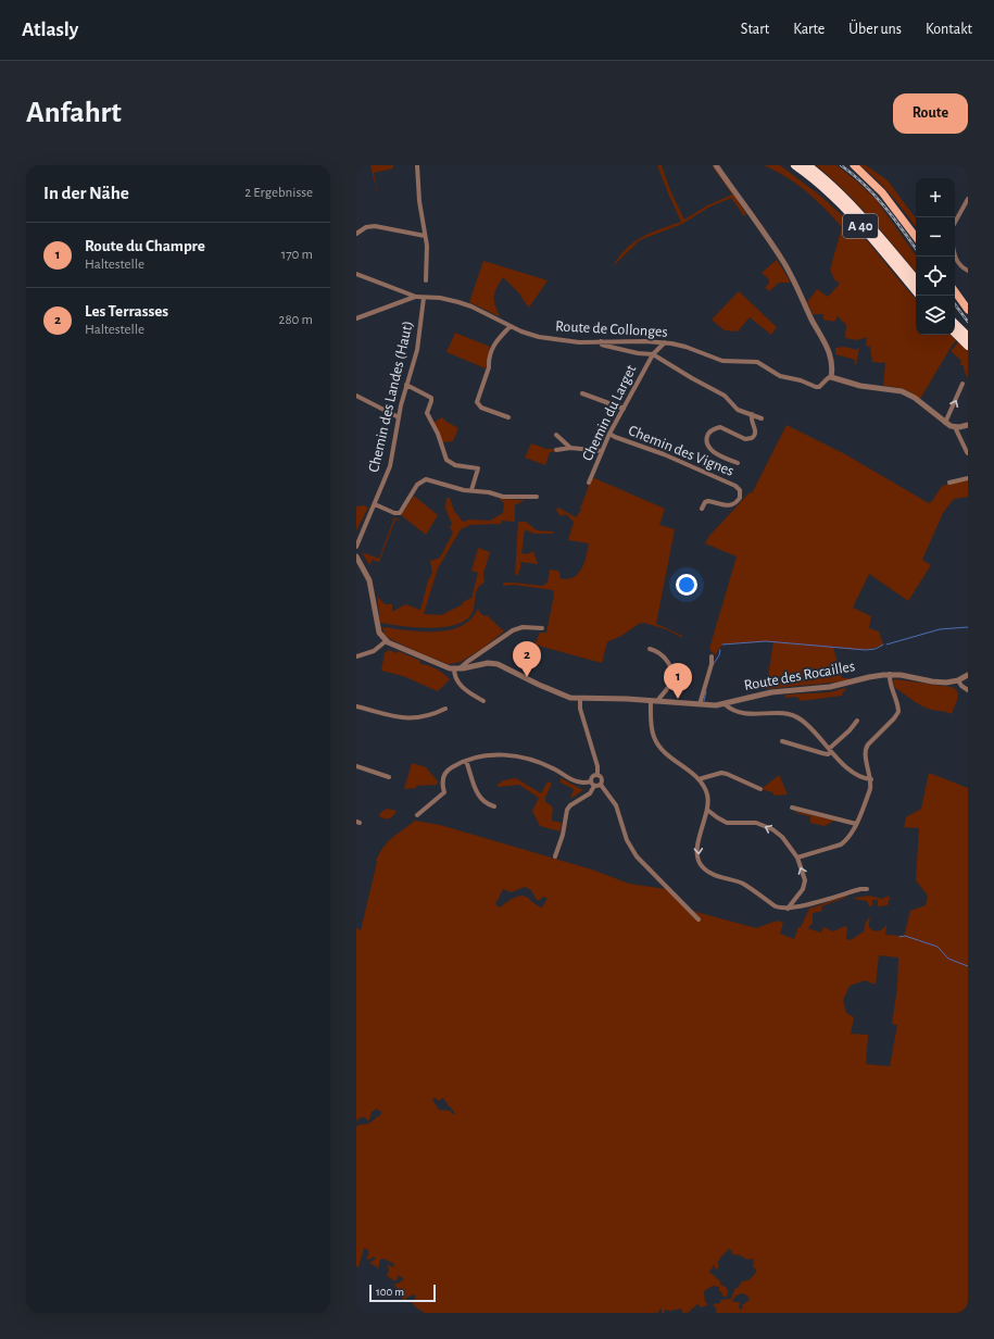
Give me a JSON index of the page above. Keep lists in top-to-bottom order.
{
  "streets": {
    "highway": ["A 40"],
    "street": [
      "Route de Collonges",
      "Chemin des Landes (Haut)",
      "Chemin du Larget",
      "Chemin des Vignes",
      "Route des Rocailles"
    ]
  },
  "crossings": [
    ["Route de Collonges", "Chemin des Landes (Haut)"],
    ["Route de Collonges", "Chemin du Larget"],
    ["Chemin du Larget", "Chemin des Vignes"]
  ],
  "scale_bar": "100 m",
  "page": {
    "header": "Atlasly",
    "nav": [
      "Start",
      "Karte",
      "Über uns",
      "Kontakt"
    ],
    "buttons": "Route",
    "title": "Anfahrt",
    "heading": ["In der Nähe", "2 Ergebnisse"],
    "map_buttons": ["+", "−"],
    "list": [
      {
        "mark": "1",
        "name": "Route du Champre",
        "note": "Haltestelle",
        "value": "170 m"
      },
      {
        "mark": "2",
        "name": "Les Terrasses",
        "note": "Haltestelle",
        "value": "280 m"
      }
    ],
    "pins": ["2", "1"],
    "scale": "100 m"
  }
}
